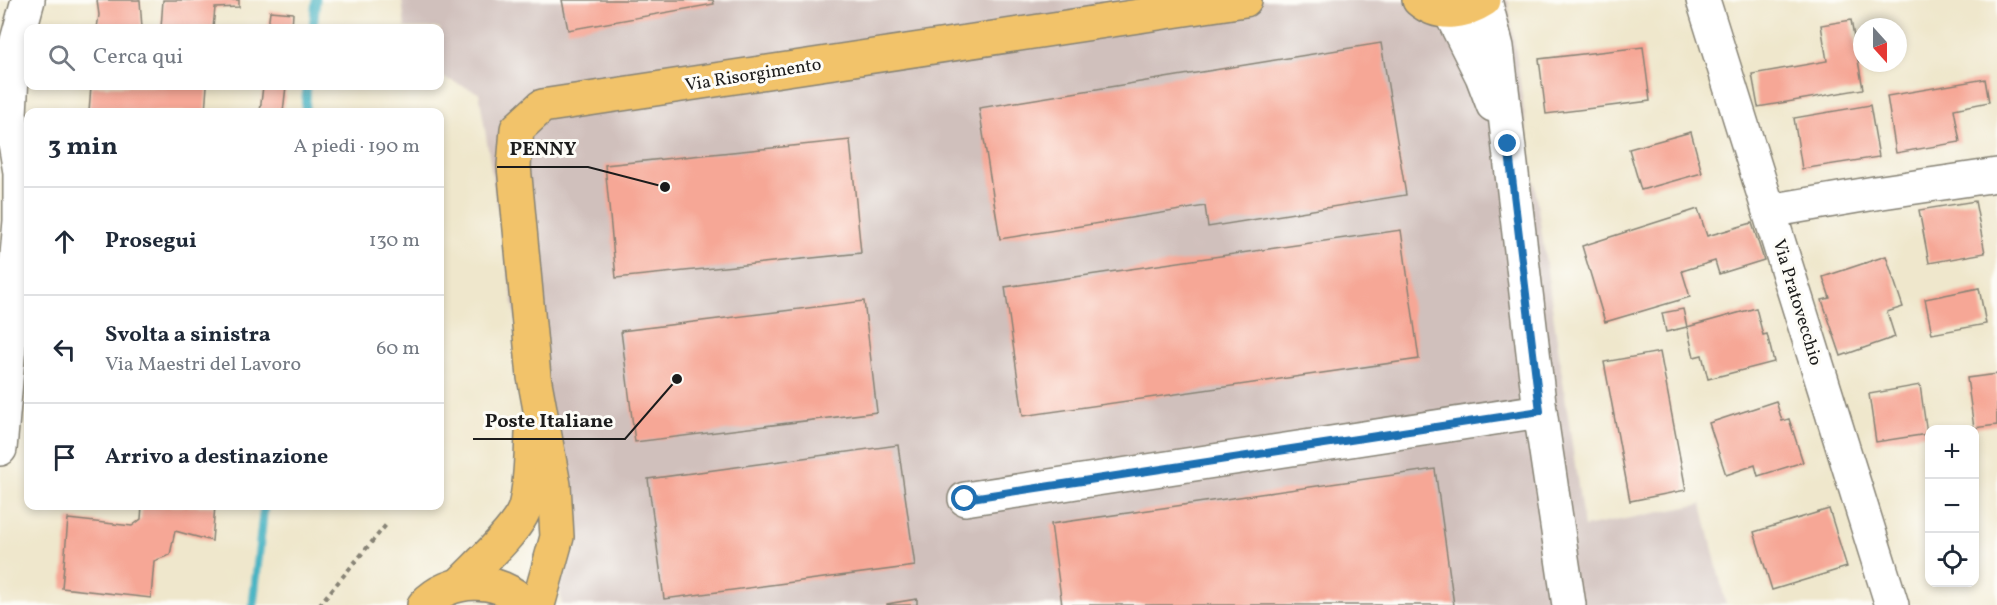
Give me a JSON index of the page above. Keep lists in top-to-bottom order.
{
  "streets": {
    "main road": ["Via Risorgimento"],
    "street": ["Via Pratovecchio"]
  },
  "places": ["PENNY", "Poste Italiane"],
  "north": "bottom",
  "page": {
    "search": "Cerca qui",
    "heading": ["3 min", "A piedi · 190 m"],
    "list": [
      ["Prosegui", "130 m"],
      ["Svolta a sinistra", "Via Maestri del Lavoro", "60 m"],
      "Arrivo a destinazione"
    ],
    "map_buttons": ["+", "−"]
  }
}
